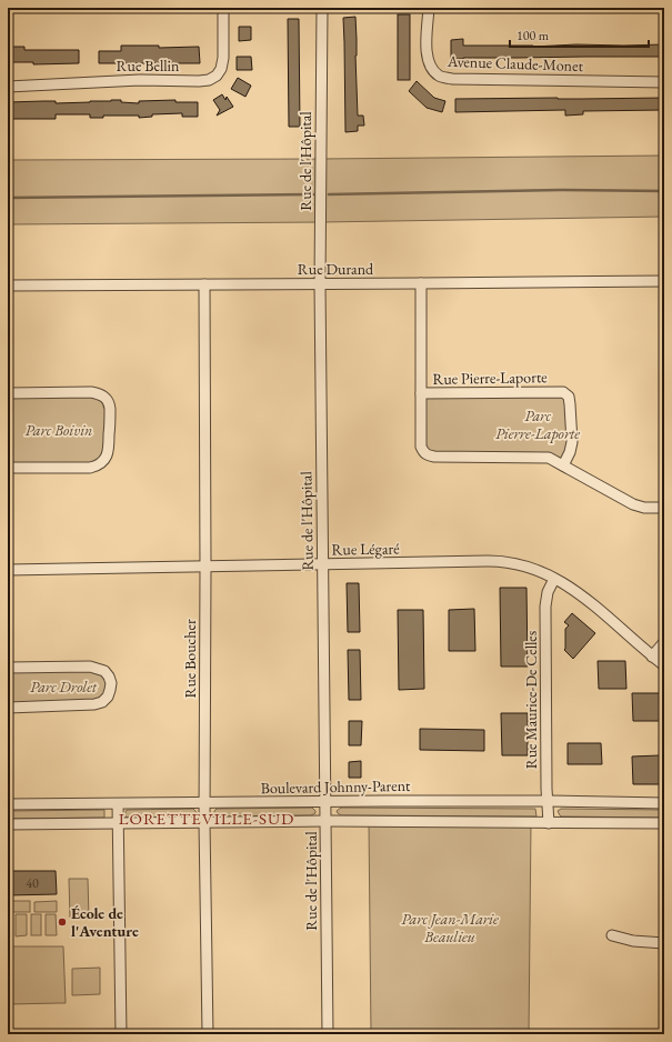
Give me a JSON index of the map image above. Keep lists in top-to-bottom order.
{
  "streets": {
    "street": [
      "Avenue Claude-Monet",
      "Rue Bellin",
      "Rue de l'Hôpital",
      "Rue Durand",
      "Rue Pierre-Laporte",
      "Rue Légaré",
      "Rue Boucher",
      "Rue Maurice-De Celles",
      "Boulevard Johnny-Parent"
    ]
  },
  "crossings": [
    ["Rue de l'Hôpital", "Rue Durand"],
    ["Rue de l'Hôpital", "Rue Légaré"],
    ["Rue de l'Hôpital", "Boulevard Johnny-Parent"],
    ["Rue Durand", "Rue Pierre-Laporte"],
    ["Rue Durand", "Rue Boucher"],
    ["Rue Légaré", "Rue Boucher"],
    ["Rue Légaré", "Rue Maurice-De Celles"],
    ["Rue Boucher", "Boulevard Johnny-Parent"],
    ["Rue Maurice-De Celles", "Boulevard Johnny-Parent"]
  ],
  "districts": ["LORETTEVILLE-SUD"],
  "parks": [
    "Parc Pierre-Laporte",
    "Parc Boivin",
    "Parc Drolet",
    "Parc Jean-Marie Beaulieu"
  ],
  "places": ["École de l'Aventure"],
  "house_numbers": ["40"],
  "scale_bar": "100 m"
}
